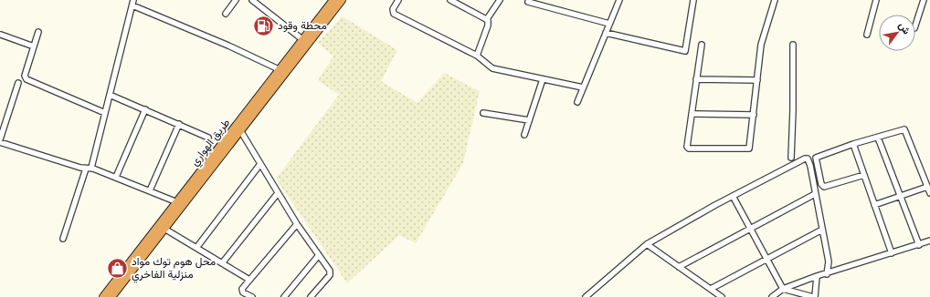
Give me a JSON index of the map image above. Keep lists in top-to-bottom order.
{
  "streets": {
    "highway": ["طريق الهواري"]
  },
  "places": {
    "fuel station": ["محطة وقود"],
    "shop": ["محل هوم توك مواد منزلية الفاخري"]
  },
  "north": "top right"
}
